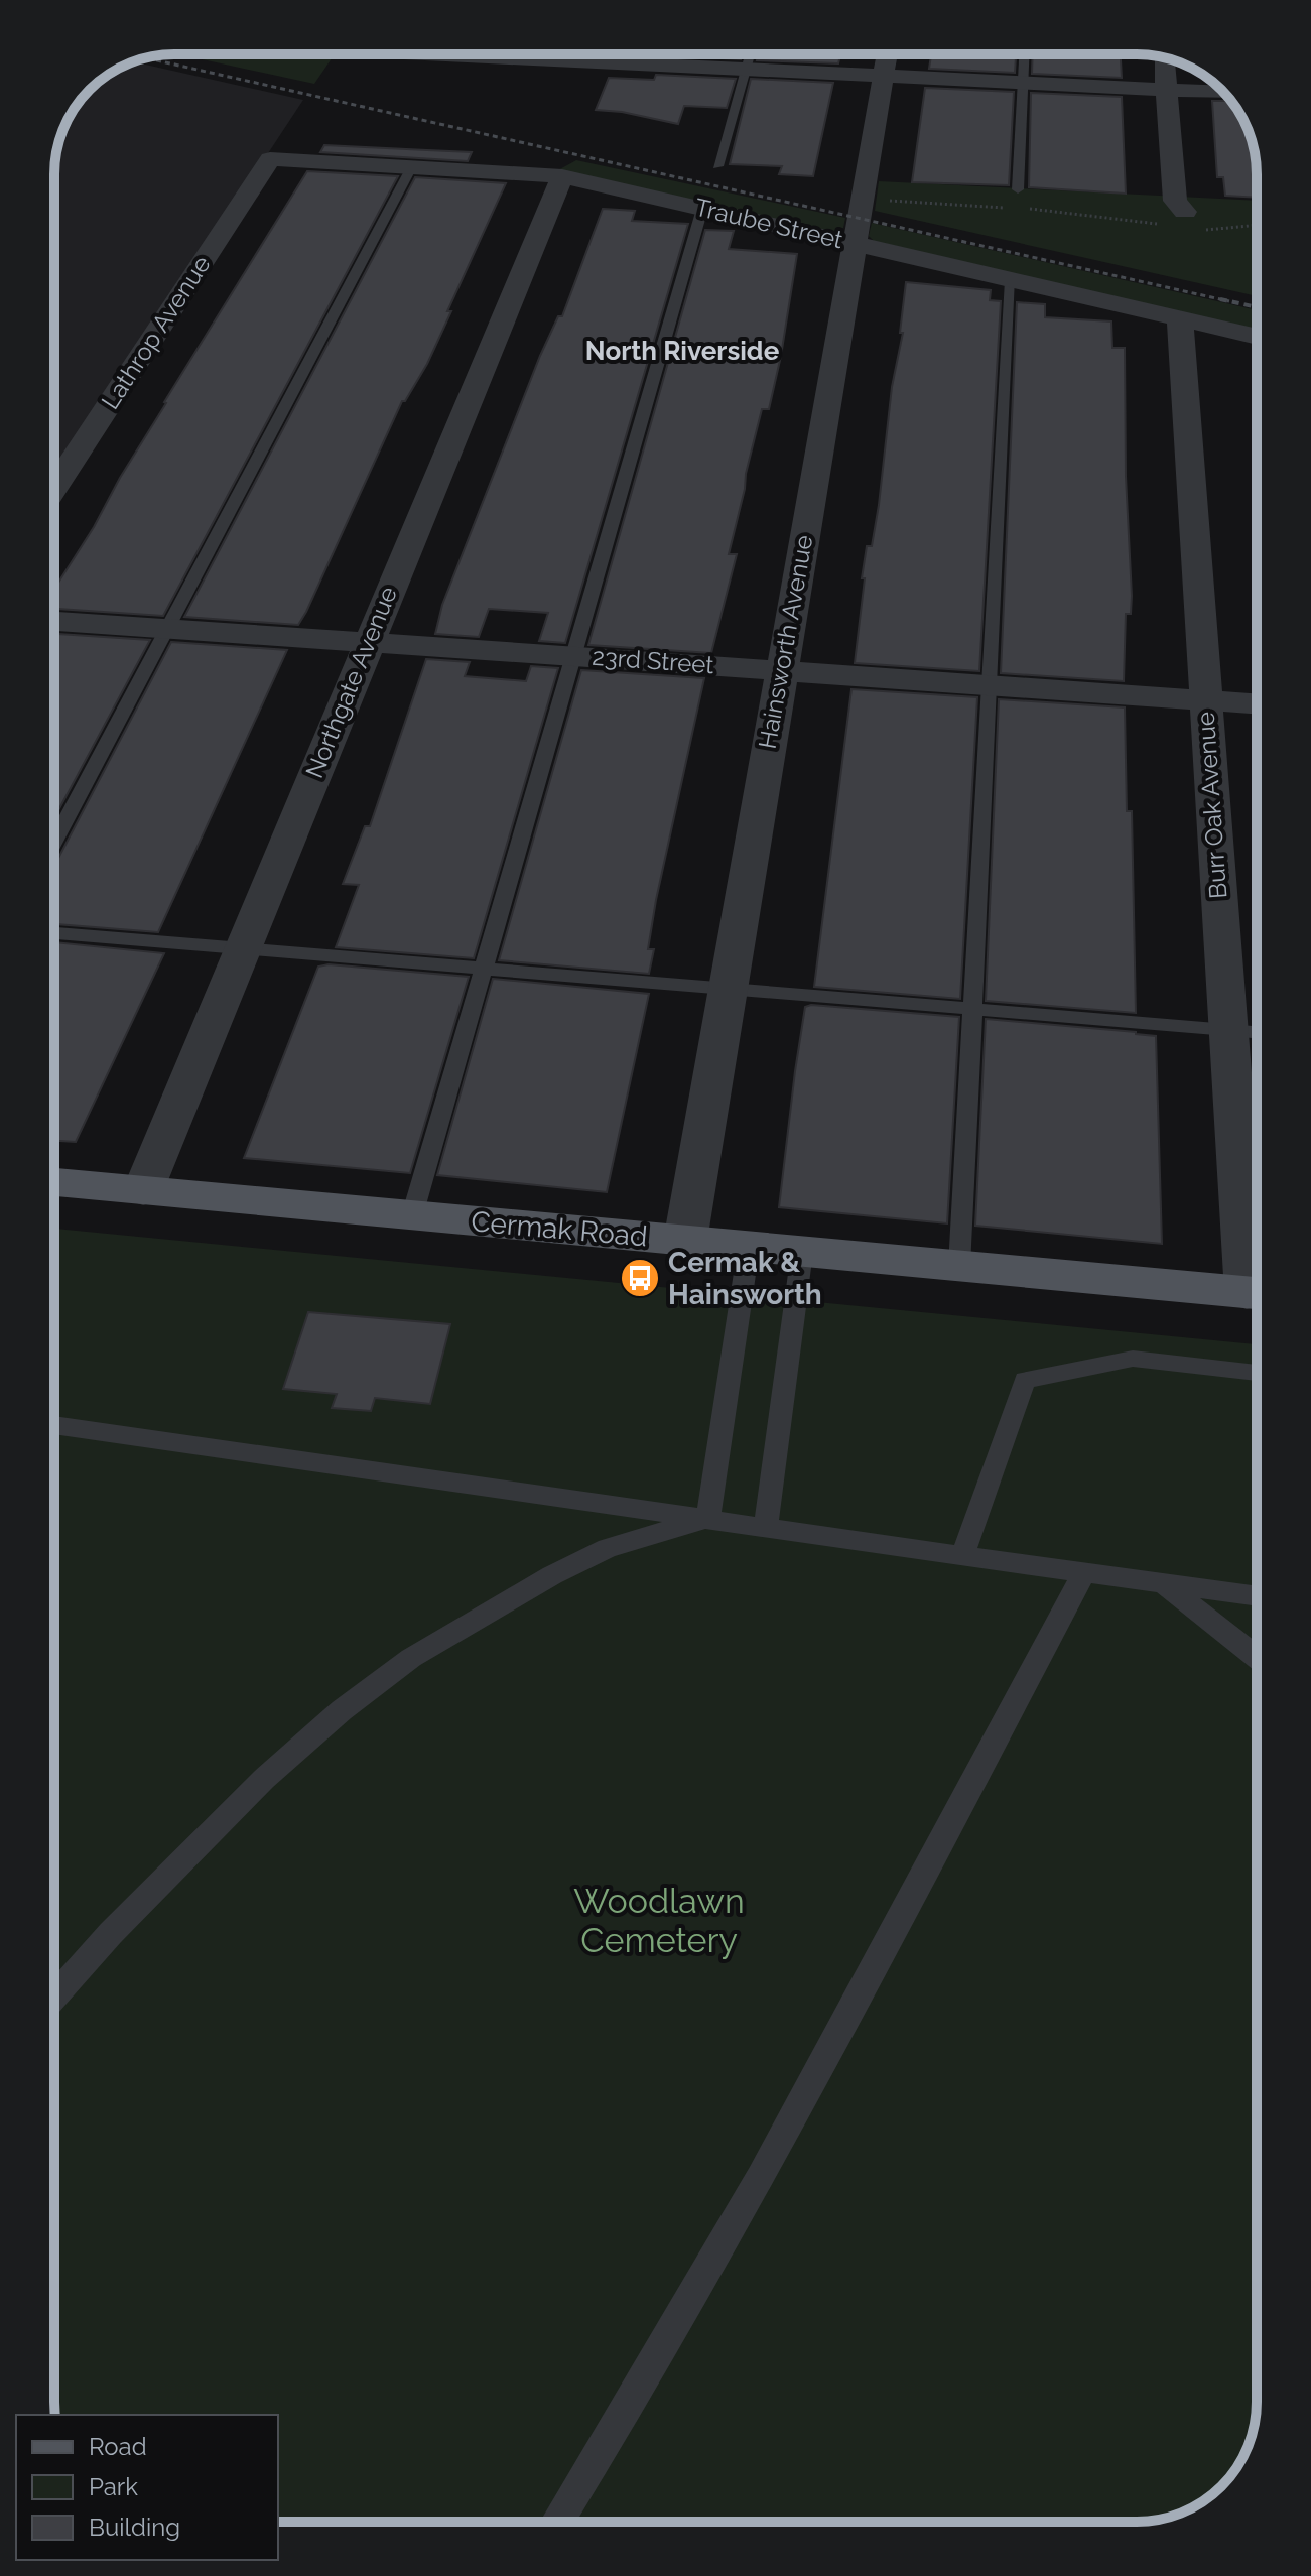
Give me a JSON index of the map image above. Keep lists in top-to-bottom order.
{
  "streets": {
    "main road": ["Cermak Road"],
    "street": [
      "Traube Street",
      "Lathrop Avenue",
      "Hainsworth Avenue",
      "23rd Street",
      "Northgate Avenue",
      "Burr Oak Avenue"
    ]
  },
  "crossings": [
    ["Traube Street", "Lathrop Avenue"],
    ["Traube Street", "Hainsworth Avenue"],
    ["Traube Street", "Northgate Avenue"],
    ["Traube Street", "Burr Oak Avenue"],
    ["Hainsworth Avenue", "23rd Street"],
    ["Hainsworth Avenue", "Cermak Road"],
    ["23rd Street", "Northgate Avenue"],
    ["23rd Street", "Burr Oak Avenue"],
    ["Northgate Avenue", "Cermak Road"],
    ["Burr Oak Avenue", "Cermak Road"]
  ],
  "districts": ["North Riverside"],
  "parks": ["Woodlawn Cemetery"],
  "places": {
    "bus stop": ["Cermak & Hainsworth"]
  },
  "legend": ["Road", "Park", "Building"]
}
